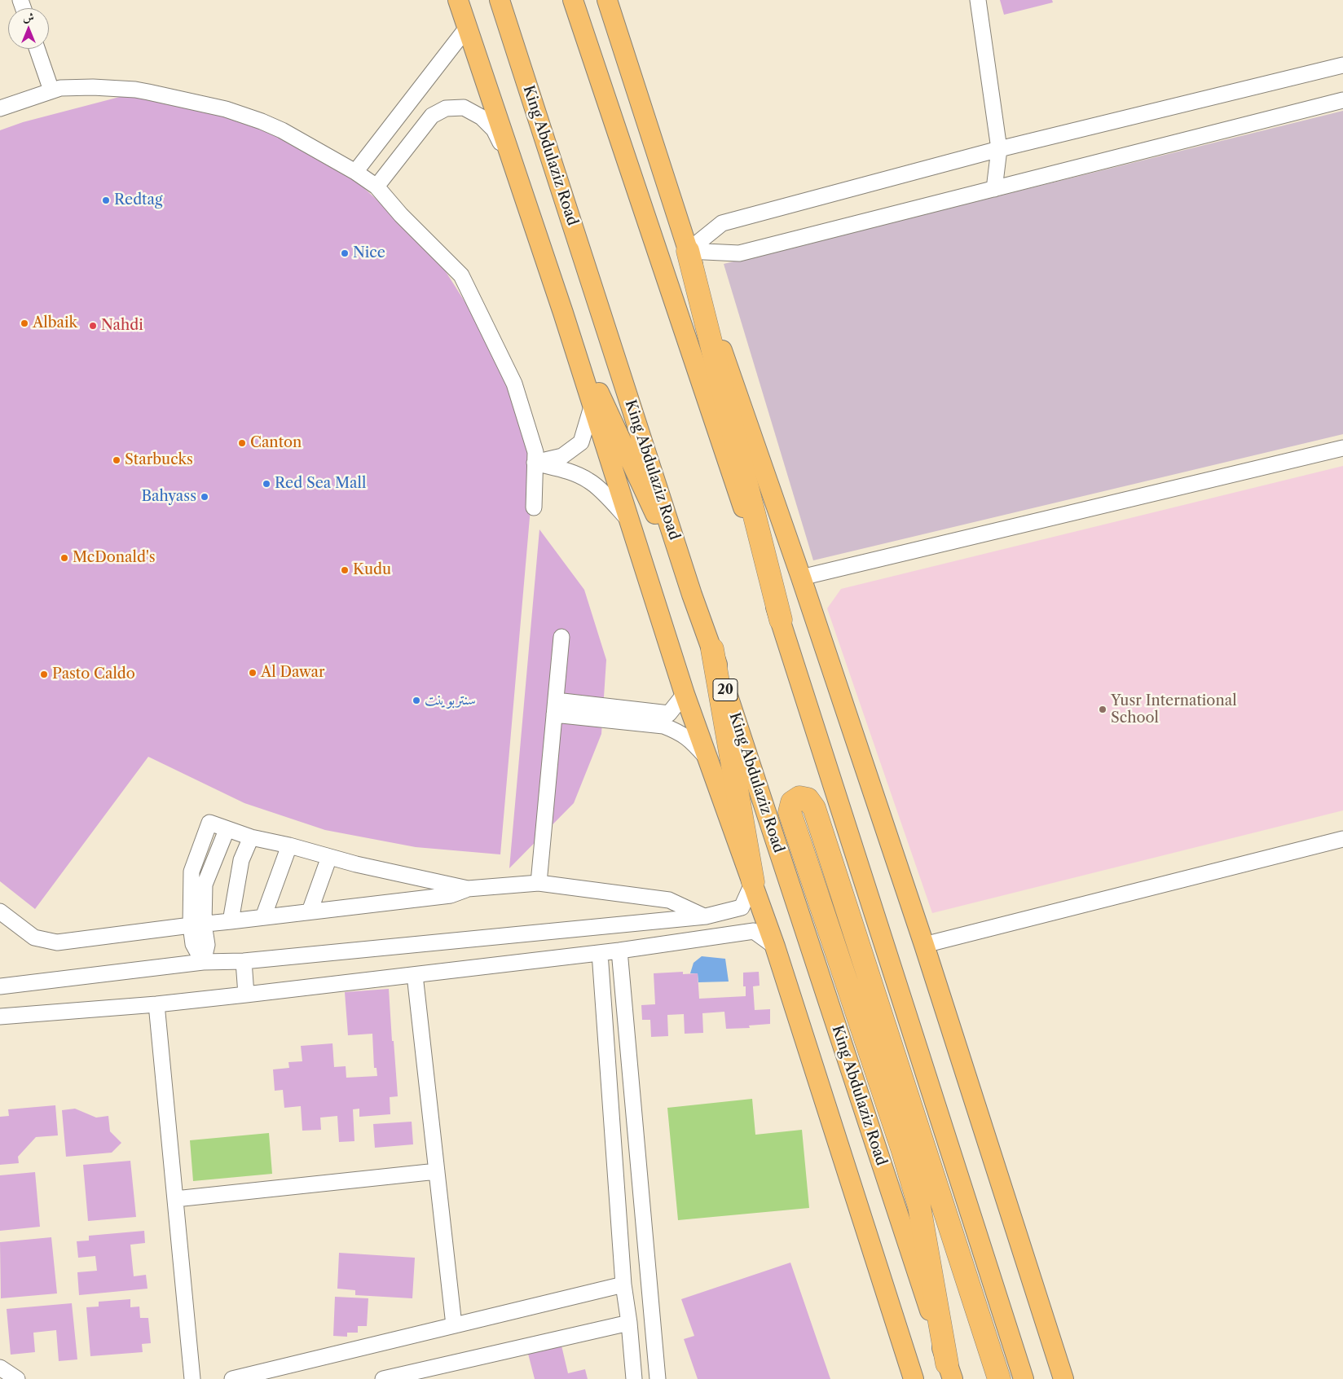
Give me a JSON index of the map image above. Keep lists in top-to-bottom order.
{
  "streets": {
    "main road": ["King Abdulaziz Road", "20"]
  },
  "places": [
    "Redtag",
    "Nice",
    "Albaik",
    "Nahdi",
    "Canton",
    "Starbucks",
    "Red Sea Mall",
    "Bahyass",
    "McDonald's",
    "Kudu",
    "Al Dawar",
    "Pasto Caldo",
    "سنتربوينت",
    "Yusr International School"
  ],
  "north": "top"
}
